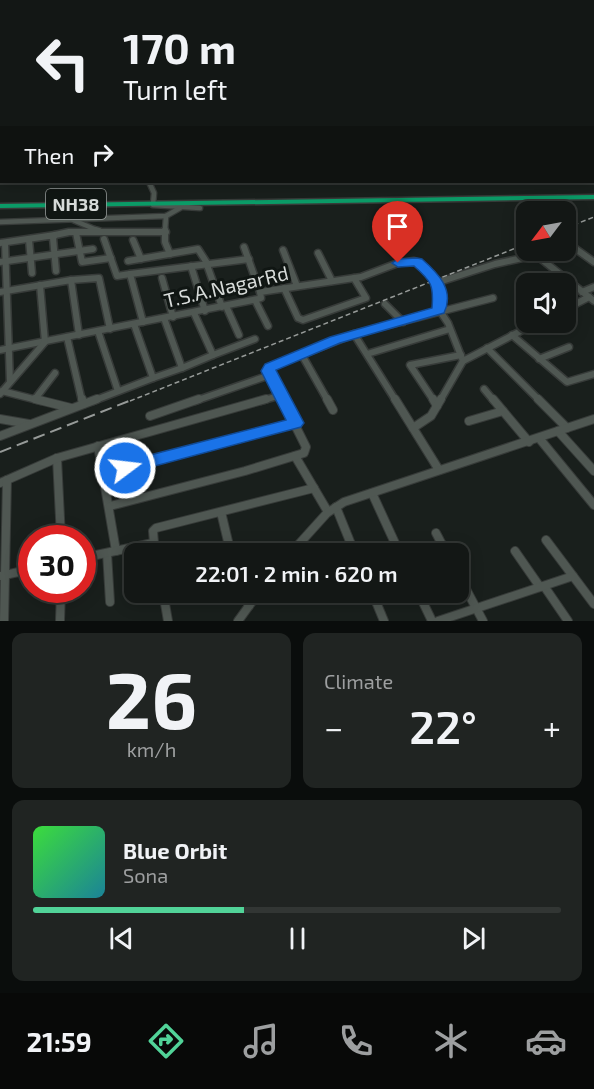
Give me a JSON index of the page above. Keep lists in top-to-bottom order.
{
  "streets": {
    "highway": ["NH38"],
    "street": ["T.S.A.NagarRd"]
  },
  "north": "bottom left",
  "page": {
    "turn": ["170 m", "Turn left"],
    "then": "Then",
    "limit": "30",
    "trip": "22:01 · 2 min · 620 m",
    "tile": [
      ["26", "km/h"],
      "Climate"
    ],
    "heat": ["−", "22°", "+"],
    "song": ["Blue Orbit", "Sona"],
    "tabs": "21:59"
  }
}
